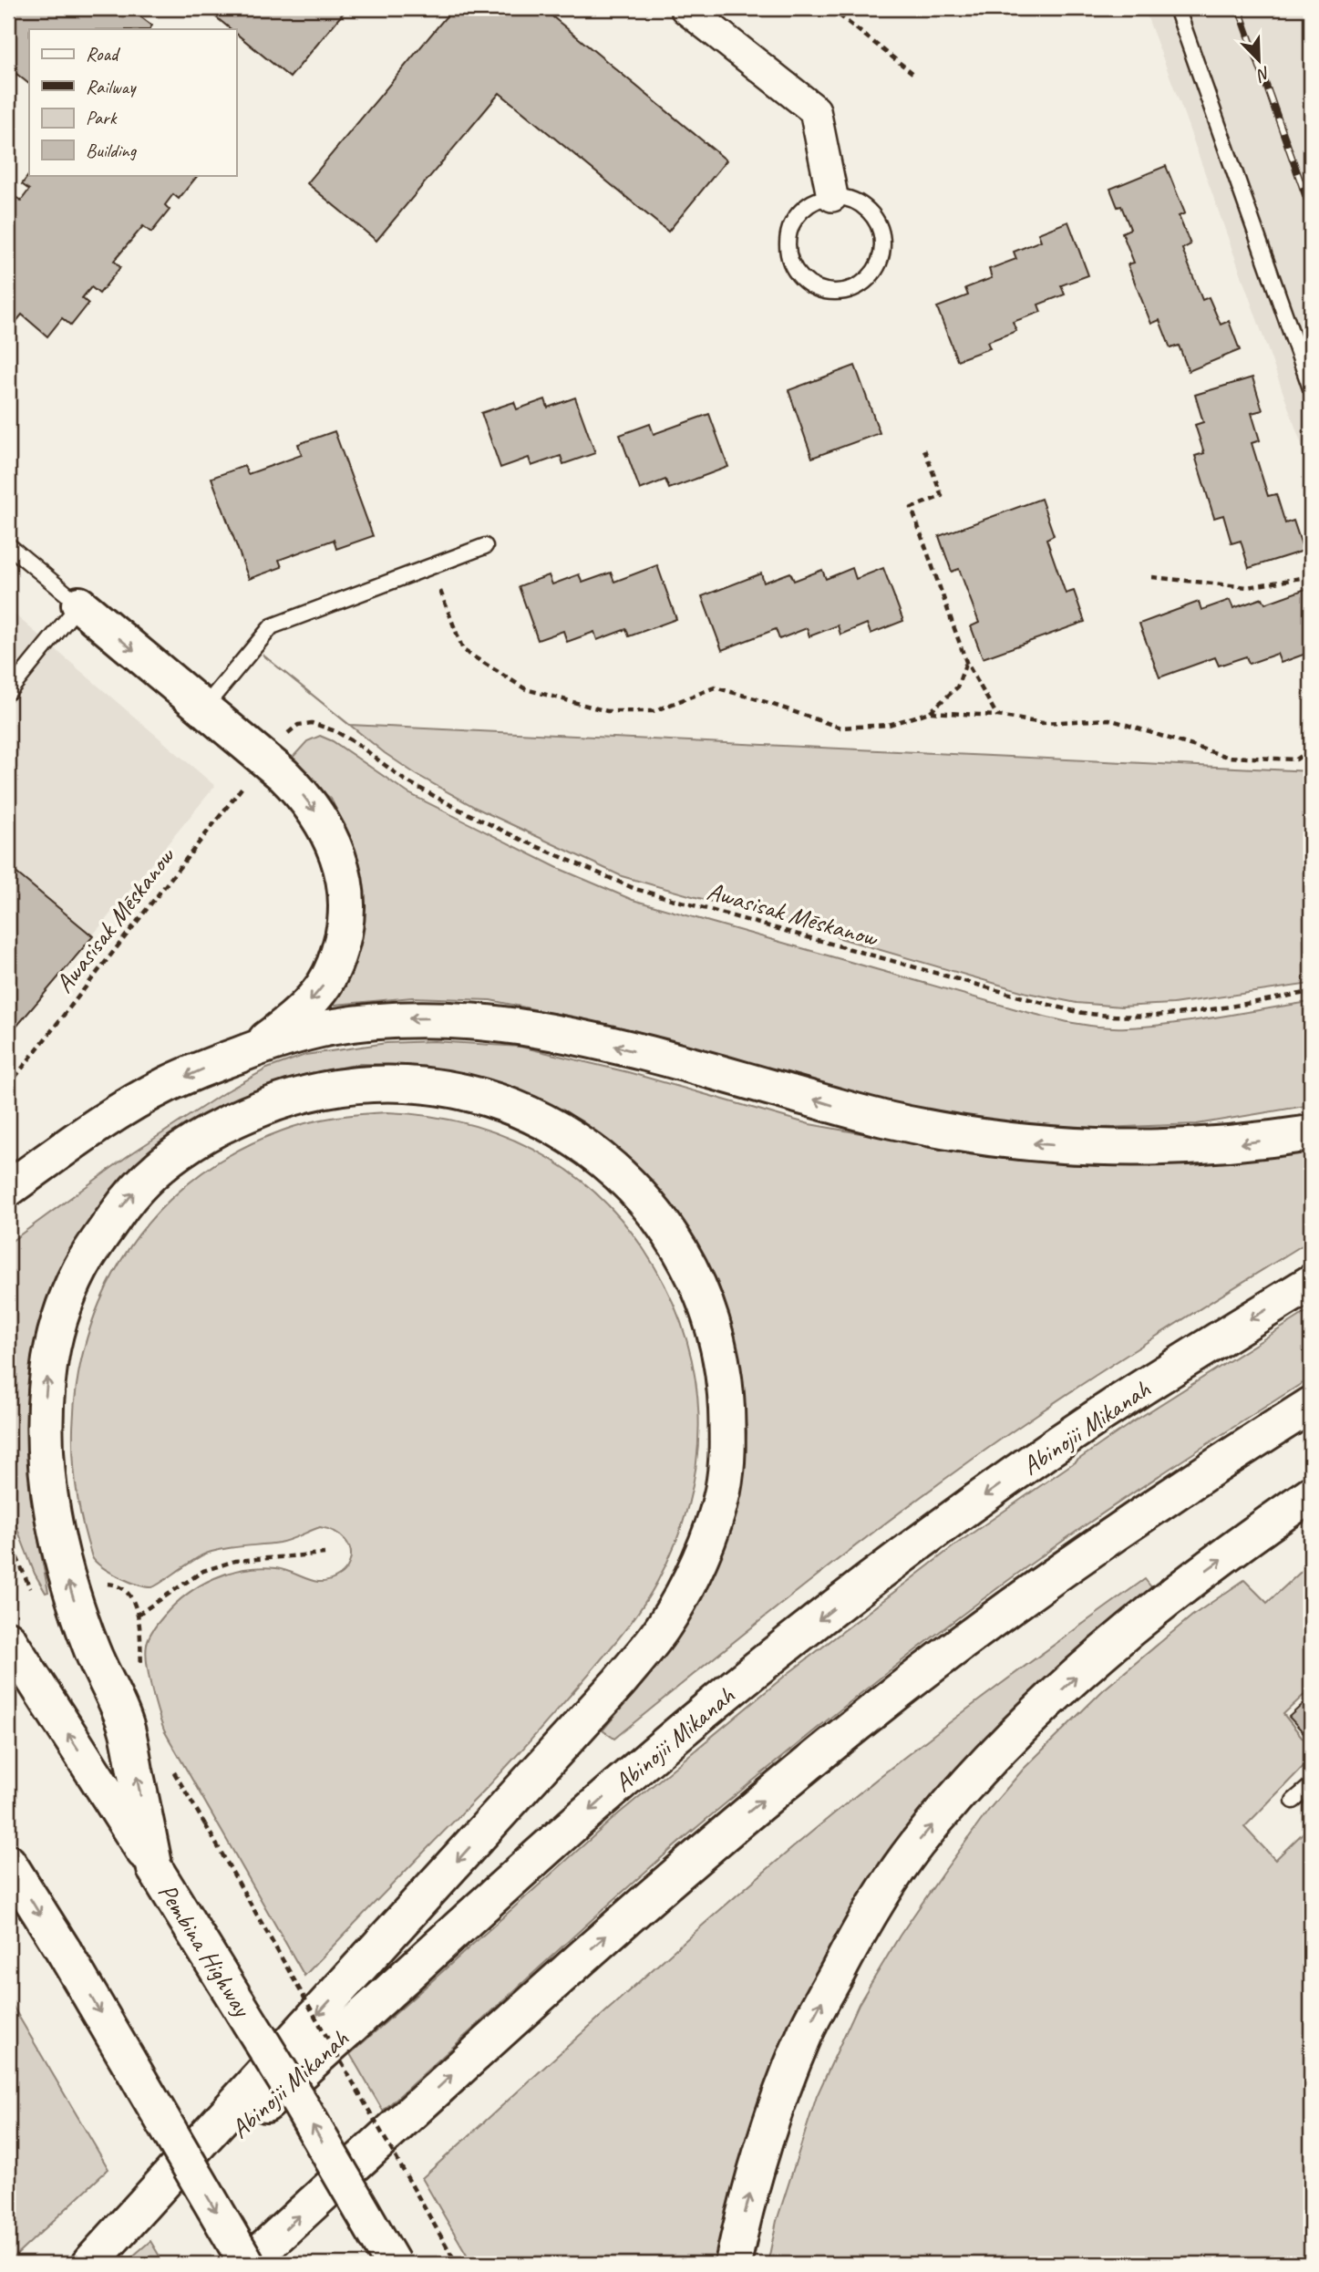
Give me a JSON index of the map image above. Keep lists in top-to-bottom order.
{
  "streets": {
    "main road": ["Abinojii Mikanah", "Pembina Highway"],
    "path": ["Awasisak Mēskanow"]
  },
  "legend": [
    "Road",
    "Railway",
    "Park",
    "Building"
  ],
  "north": "bottom right"
}
